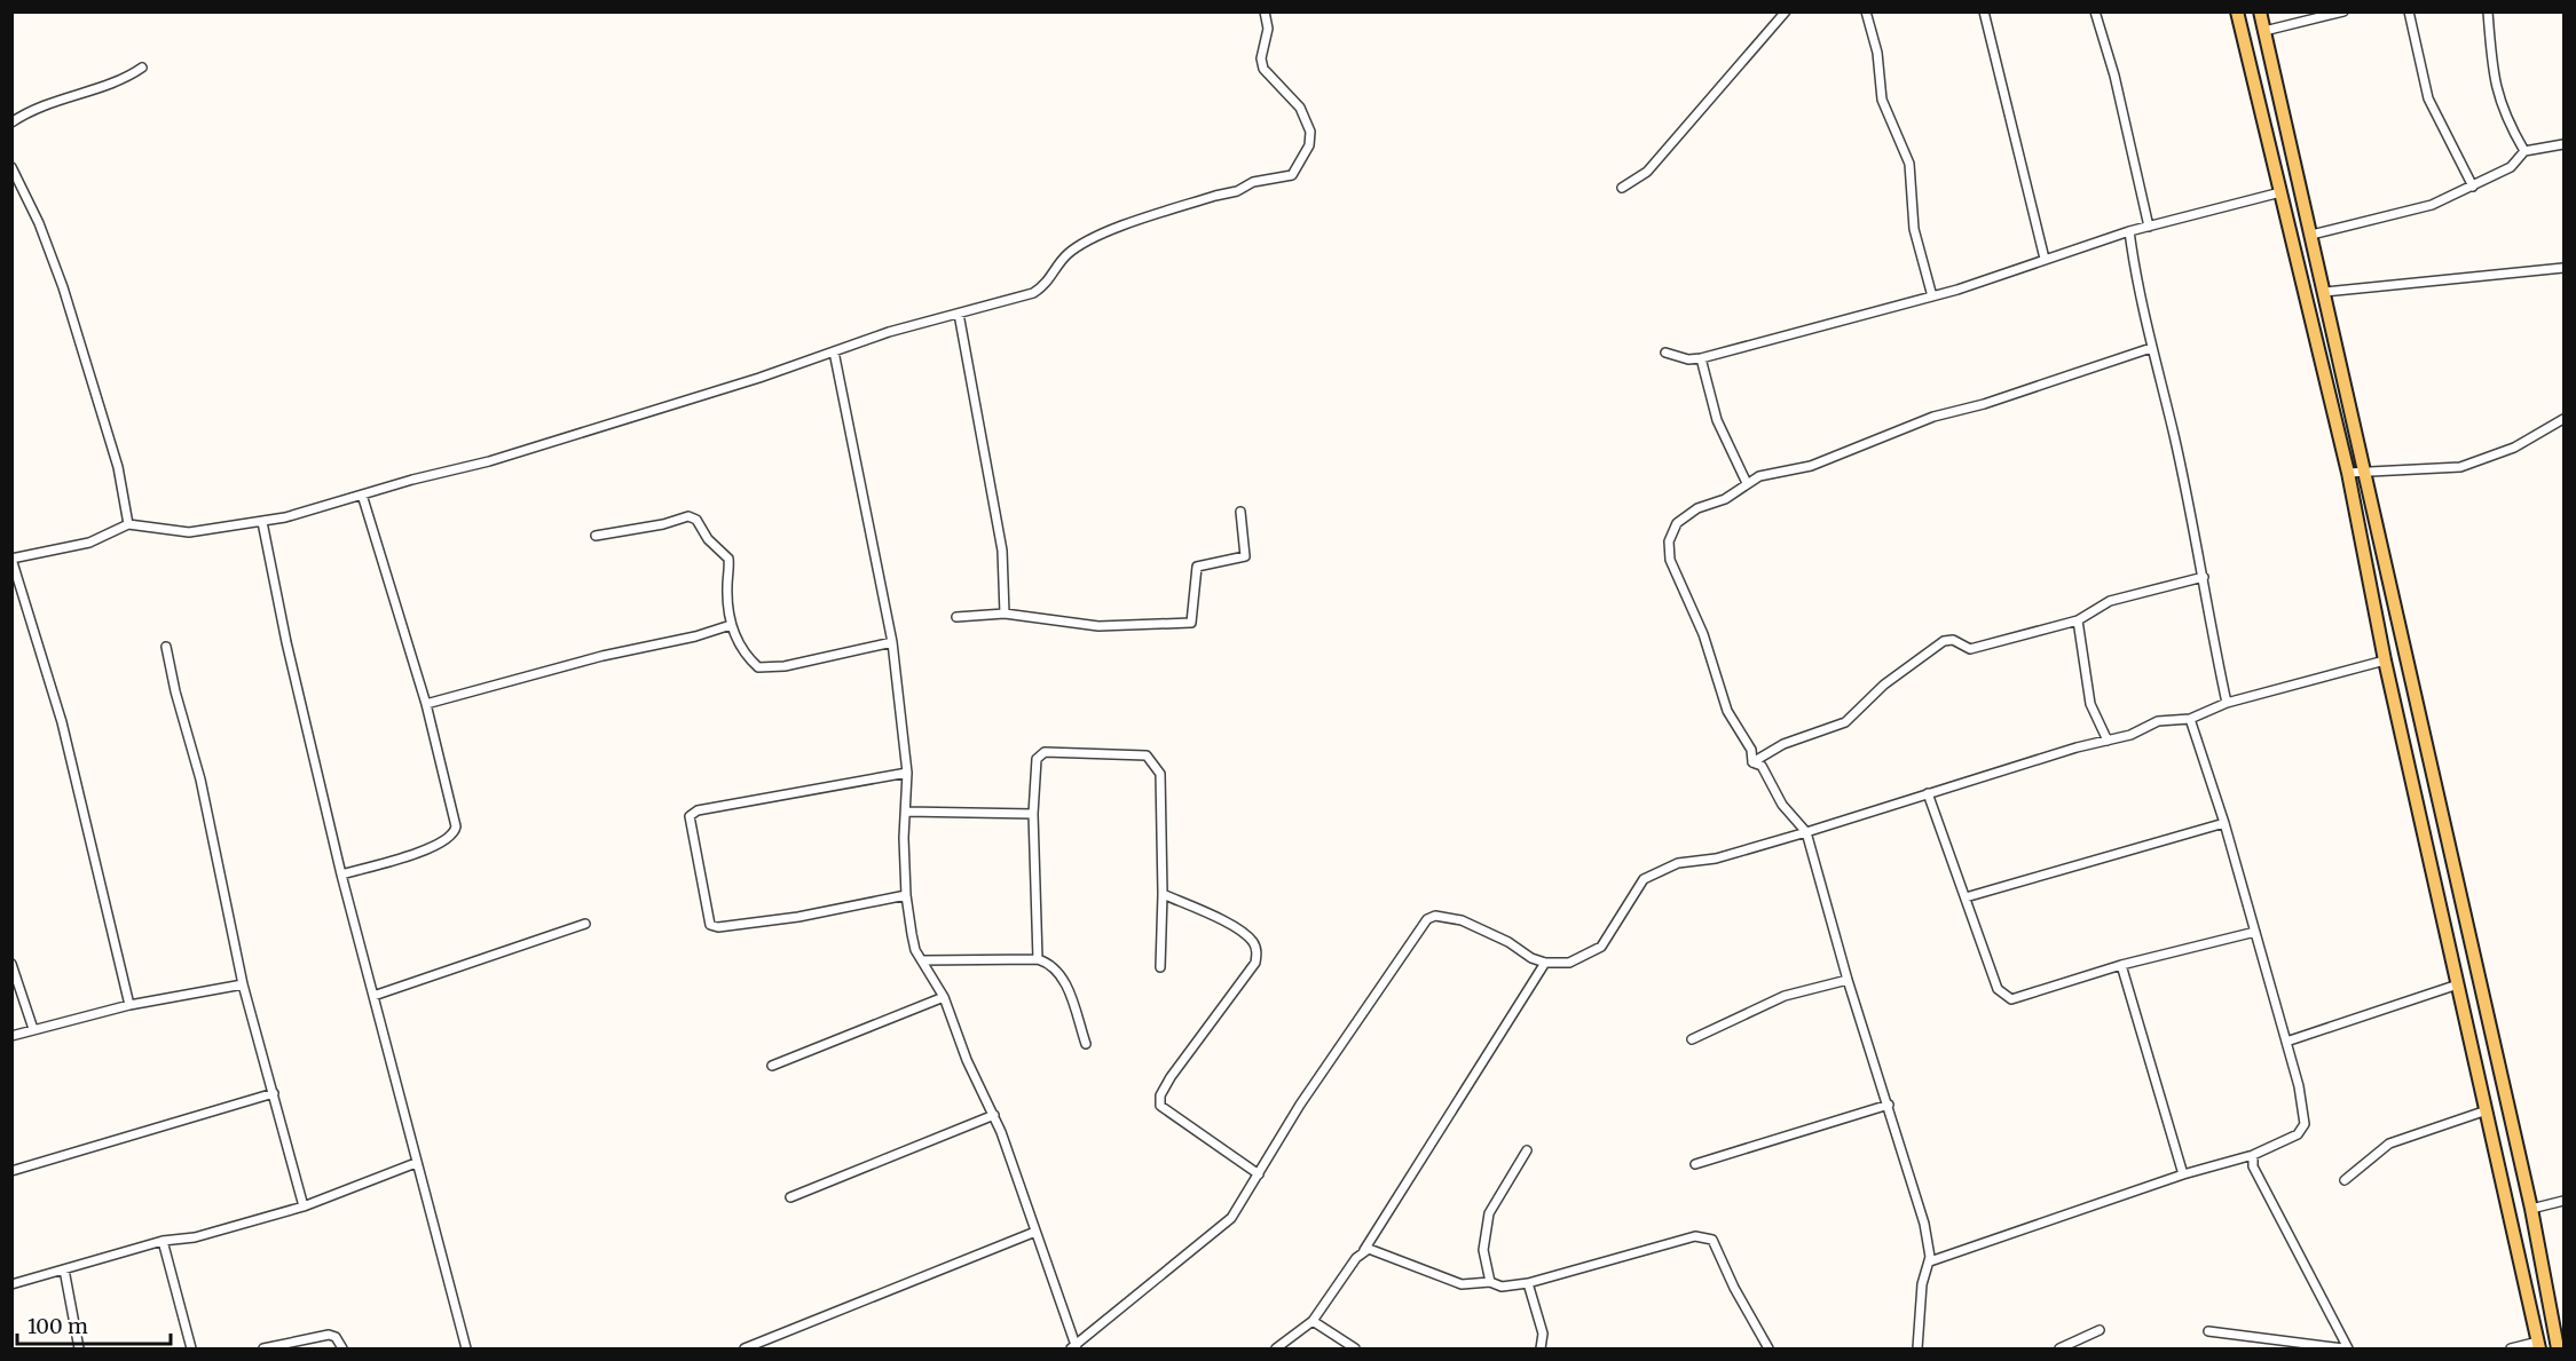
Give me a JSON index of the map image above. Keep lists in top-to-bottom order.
{
  "scale_bar": "100 m"
}
